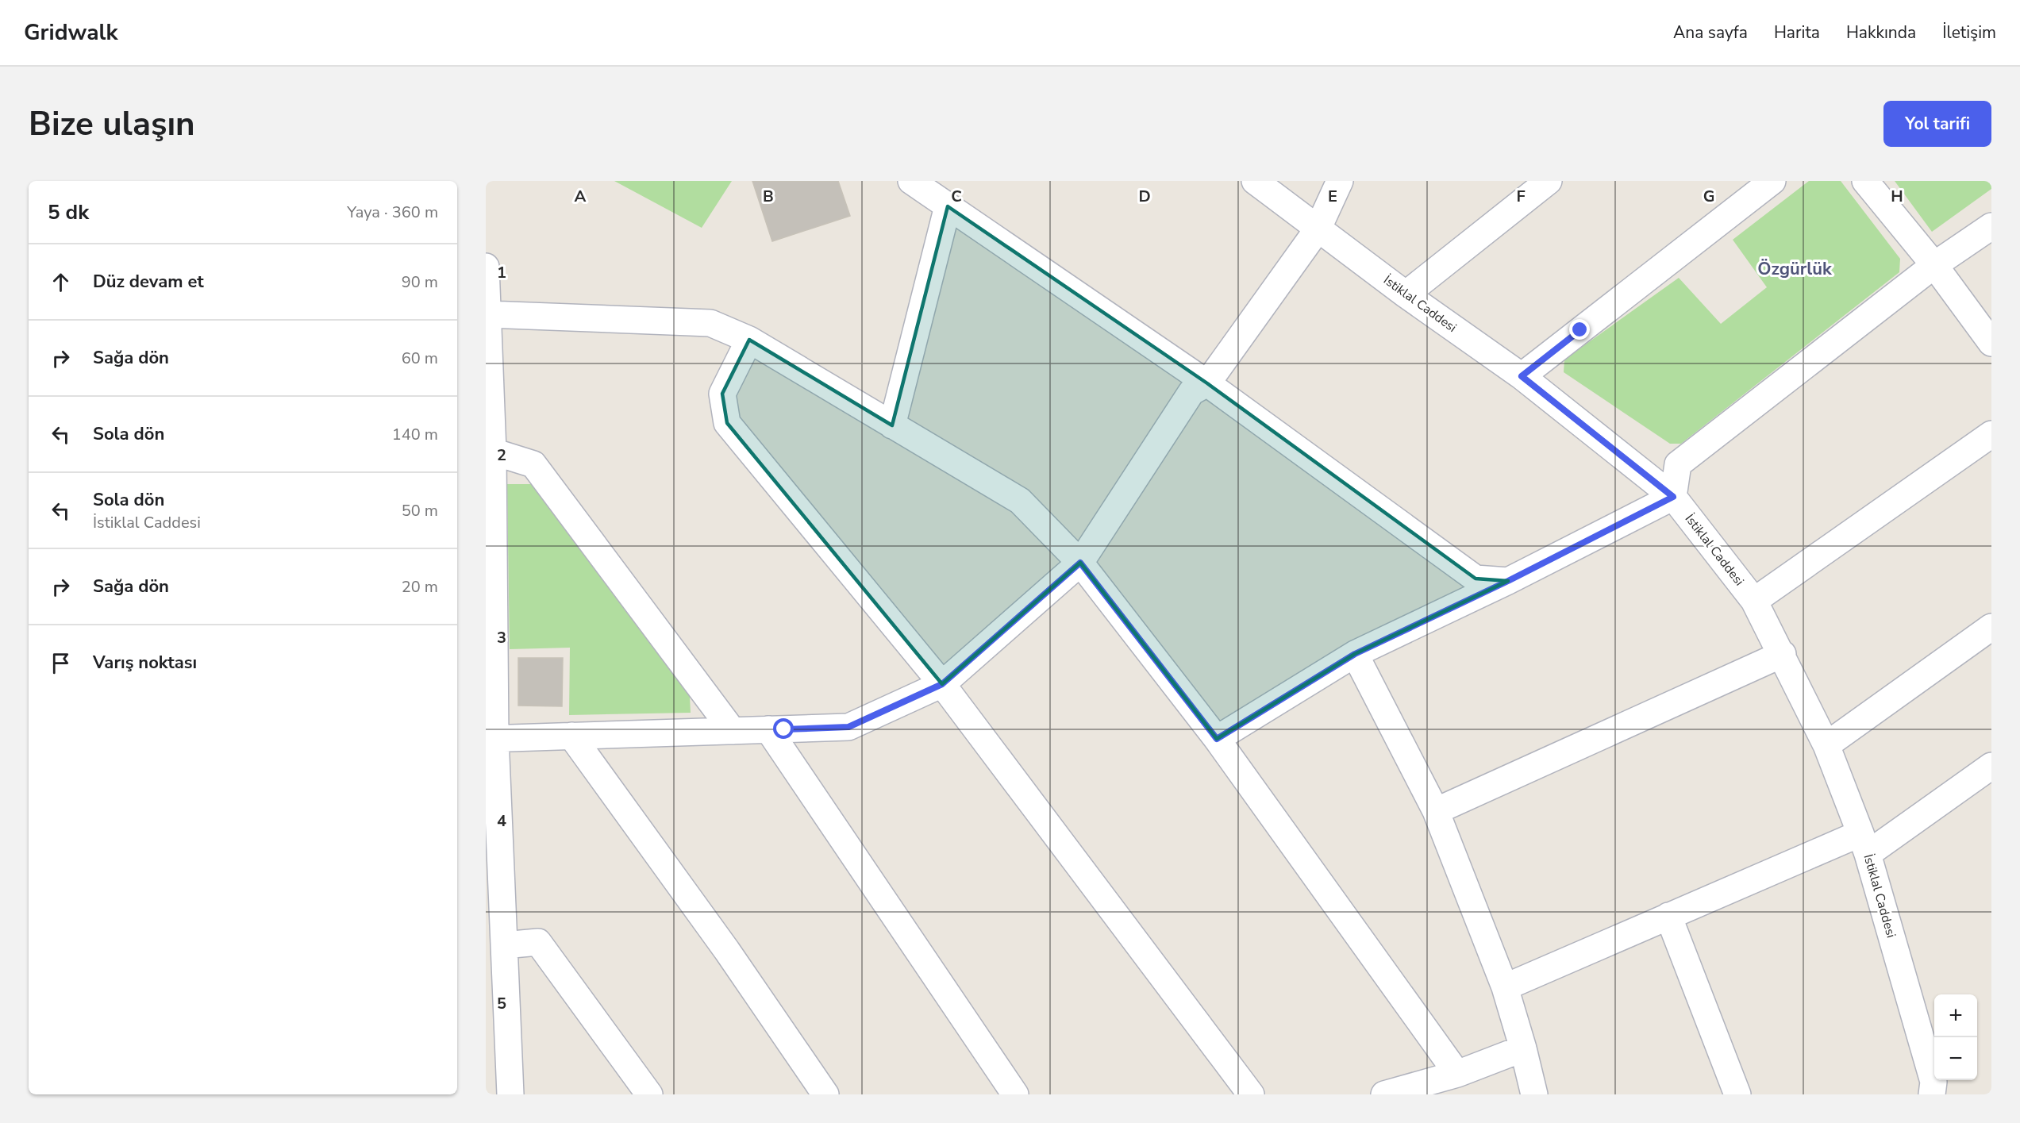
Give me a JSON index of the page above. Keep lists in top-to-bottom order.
{
  "streets": {
    "street": ["İstiklal Caddesi"]
  },
  "districts": ["Özgürlük"],
  "page": {
    "header": "Gridwalk",
    "nav": [
      "Ana sayfa",
      "Harita",
      "Hakkında",
      "İletişim"
    ],
    "buttons": "Yol tarifi",
    "title": "Bize ulaşın",
    "heading": ["5 dk", "Yaya · 360 m"],
    "list": [
      ["Düz devam et", "90 m"],
      ["Sağa dön", "60 m"],
      ["Sola dön", "140 m"],
      ["Sola dön", "İstiklal Caddesi", "50 m"],
      ["Sağa dön", "20 m"],
      "Varış noktası"
    ],
    "map_buttons": ["+", "−"]
  },
  "grid": {
    "columns": [
      "A",
      "B",
      "C",
      "D",
      "E",
      "F",
      "G",
      "H"
    ],
    "rows": [
      "1",
      "2",
      "3",
      "4",
      "5"
    ]
  }
}
